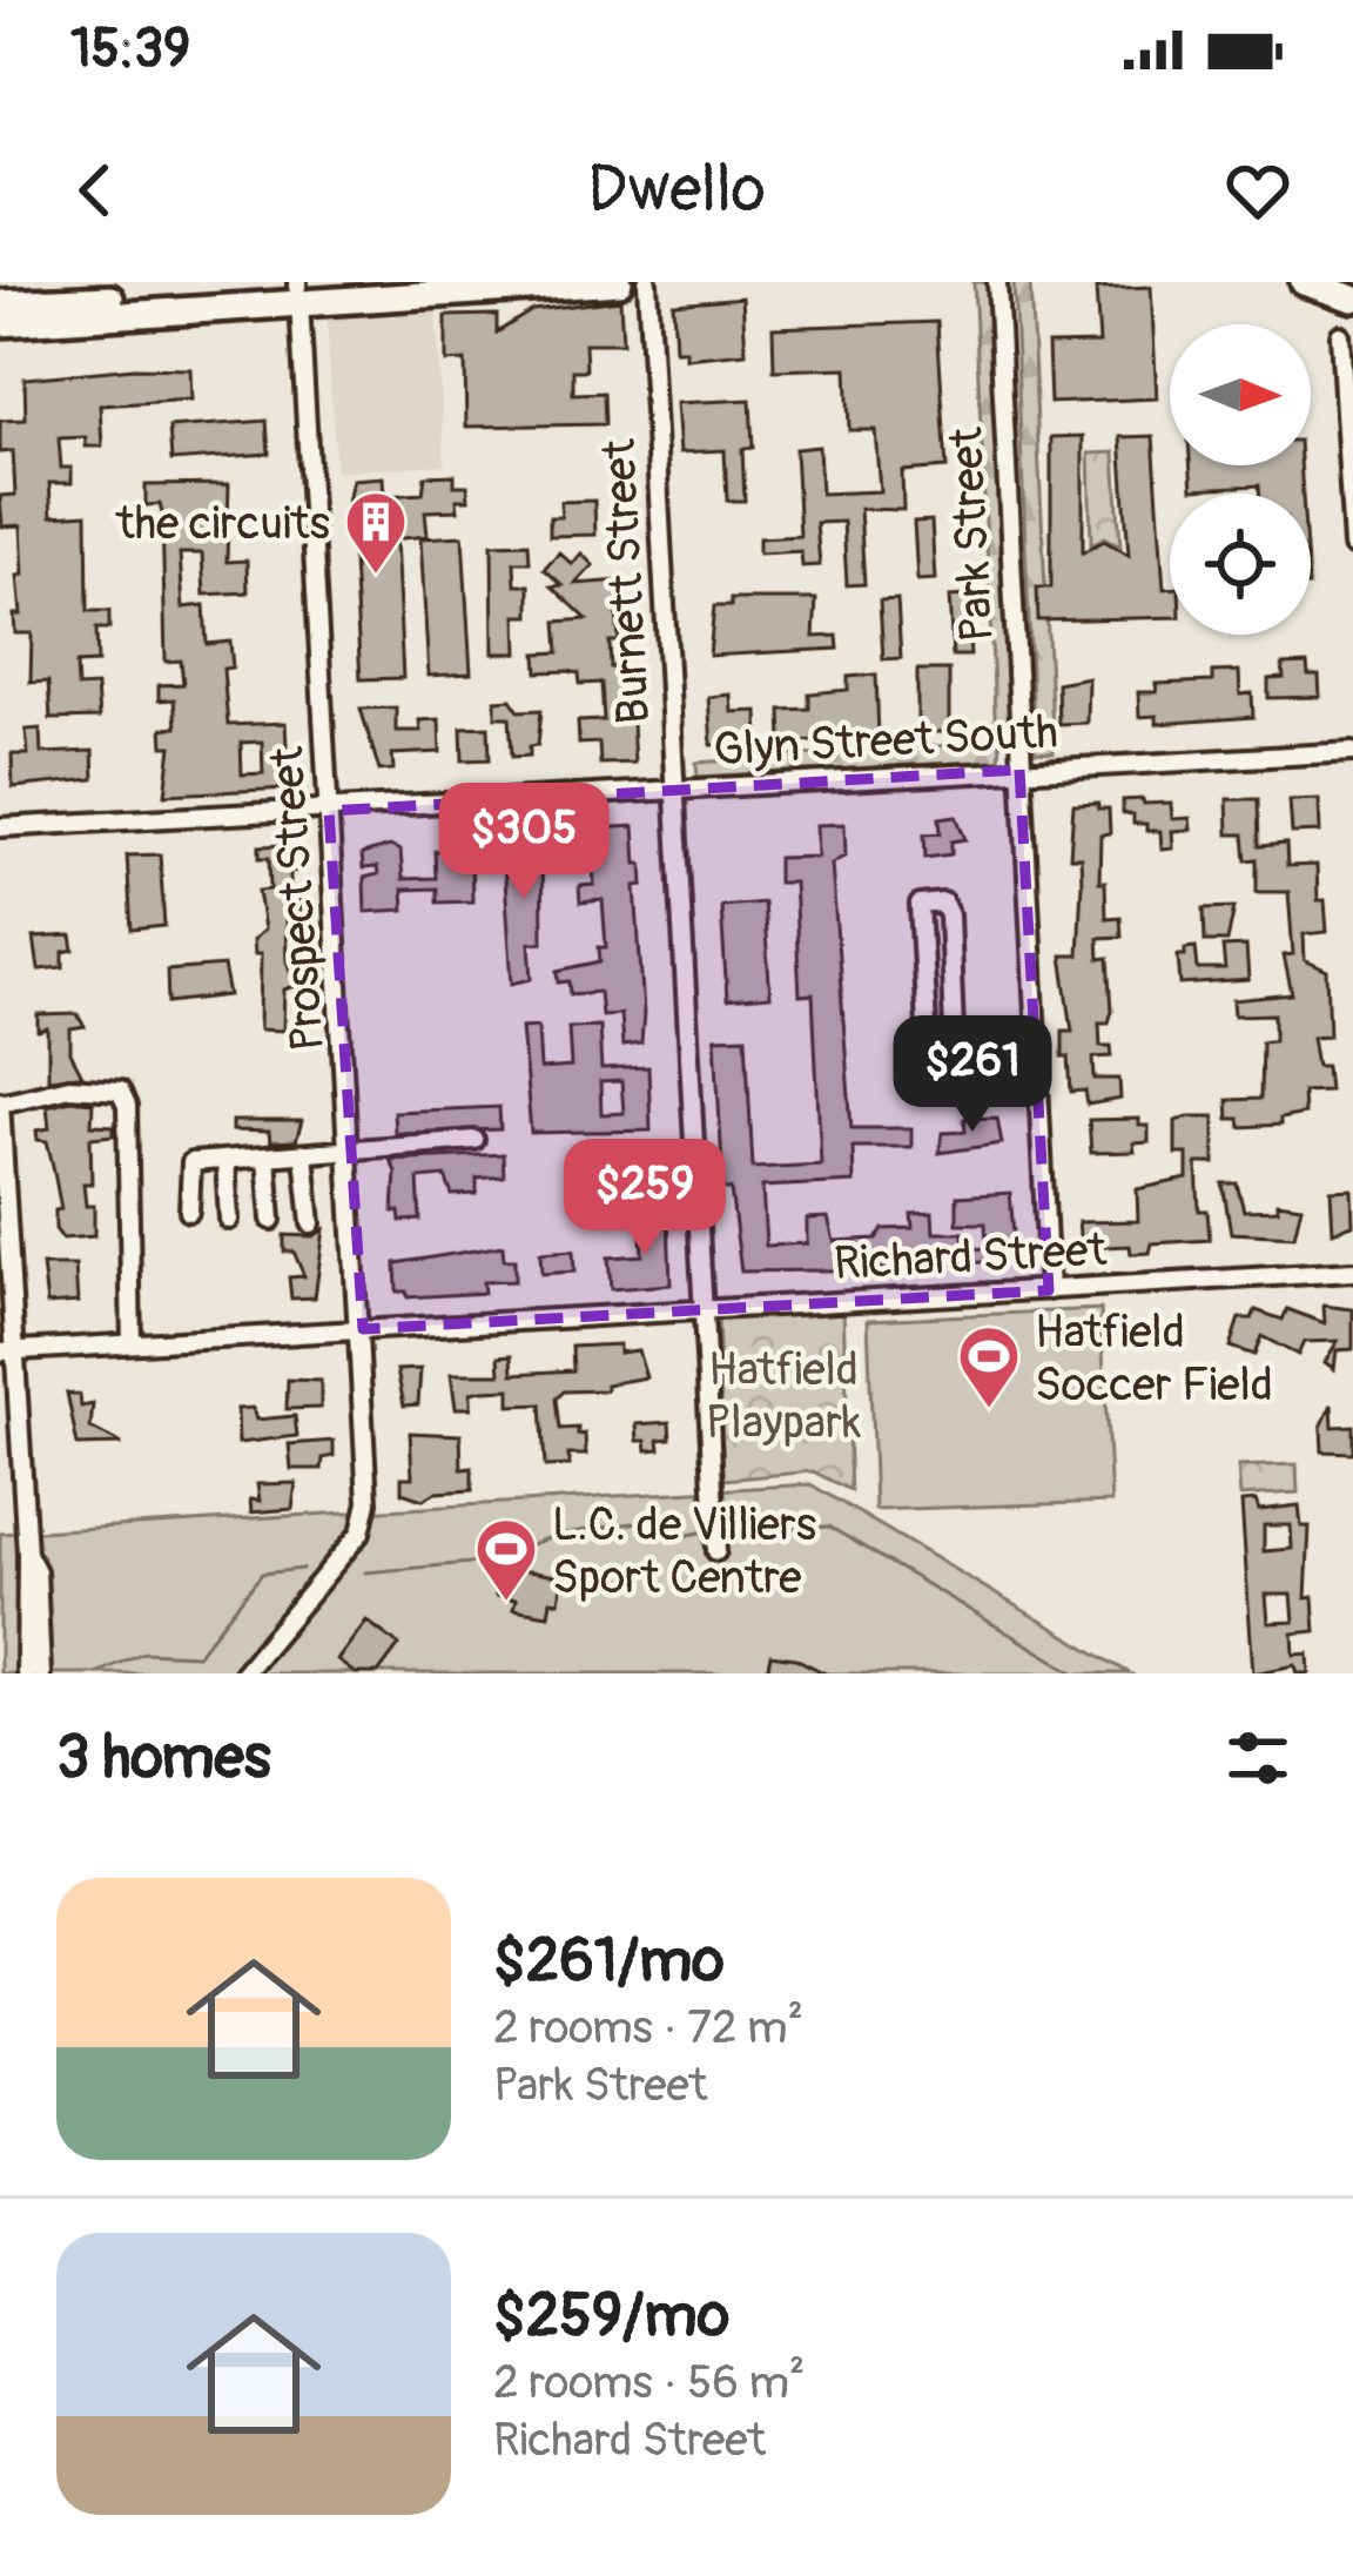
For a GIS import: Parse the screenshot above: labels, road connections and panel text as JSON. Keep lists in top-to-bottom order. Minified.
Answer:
{"streets":{"street":["Park Street","Burnett Street","Glyn Street South","Prospect Street","Richard Street"]},"crossings":[["Park Street","Glyn Street South"],["Park Street","Richard Street"],["Burnett Street","Glyn Street South"],["Burnett Street","Richard Street"],["Glyn Street South","Prospect Street"],["Prospect Street","Richard Street"]],"parks":["Hatfield Playpark"],"places":{"building":["the circuits"],"sports":["Hatfield Soccer Field","L.C. de Villiers Sport Centre"]},"north":"right","page":{"status":"15:39","header":"Dwello","price":["$305","$261","$259"],"heading":"3 homes","list":[{"name":"$261/mo","note":"2 rooms · 72 m² · Park Street"},{"name":"$259/mo","note":"2 rooms · 56 m² · Richard Street"}]}}
